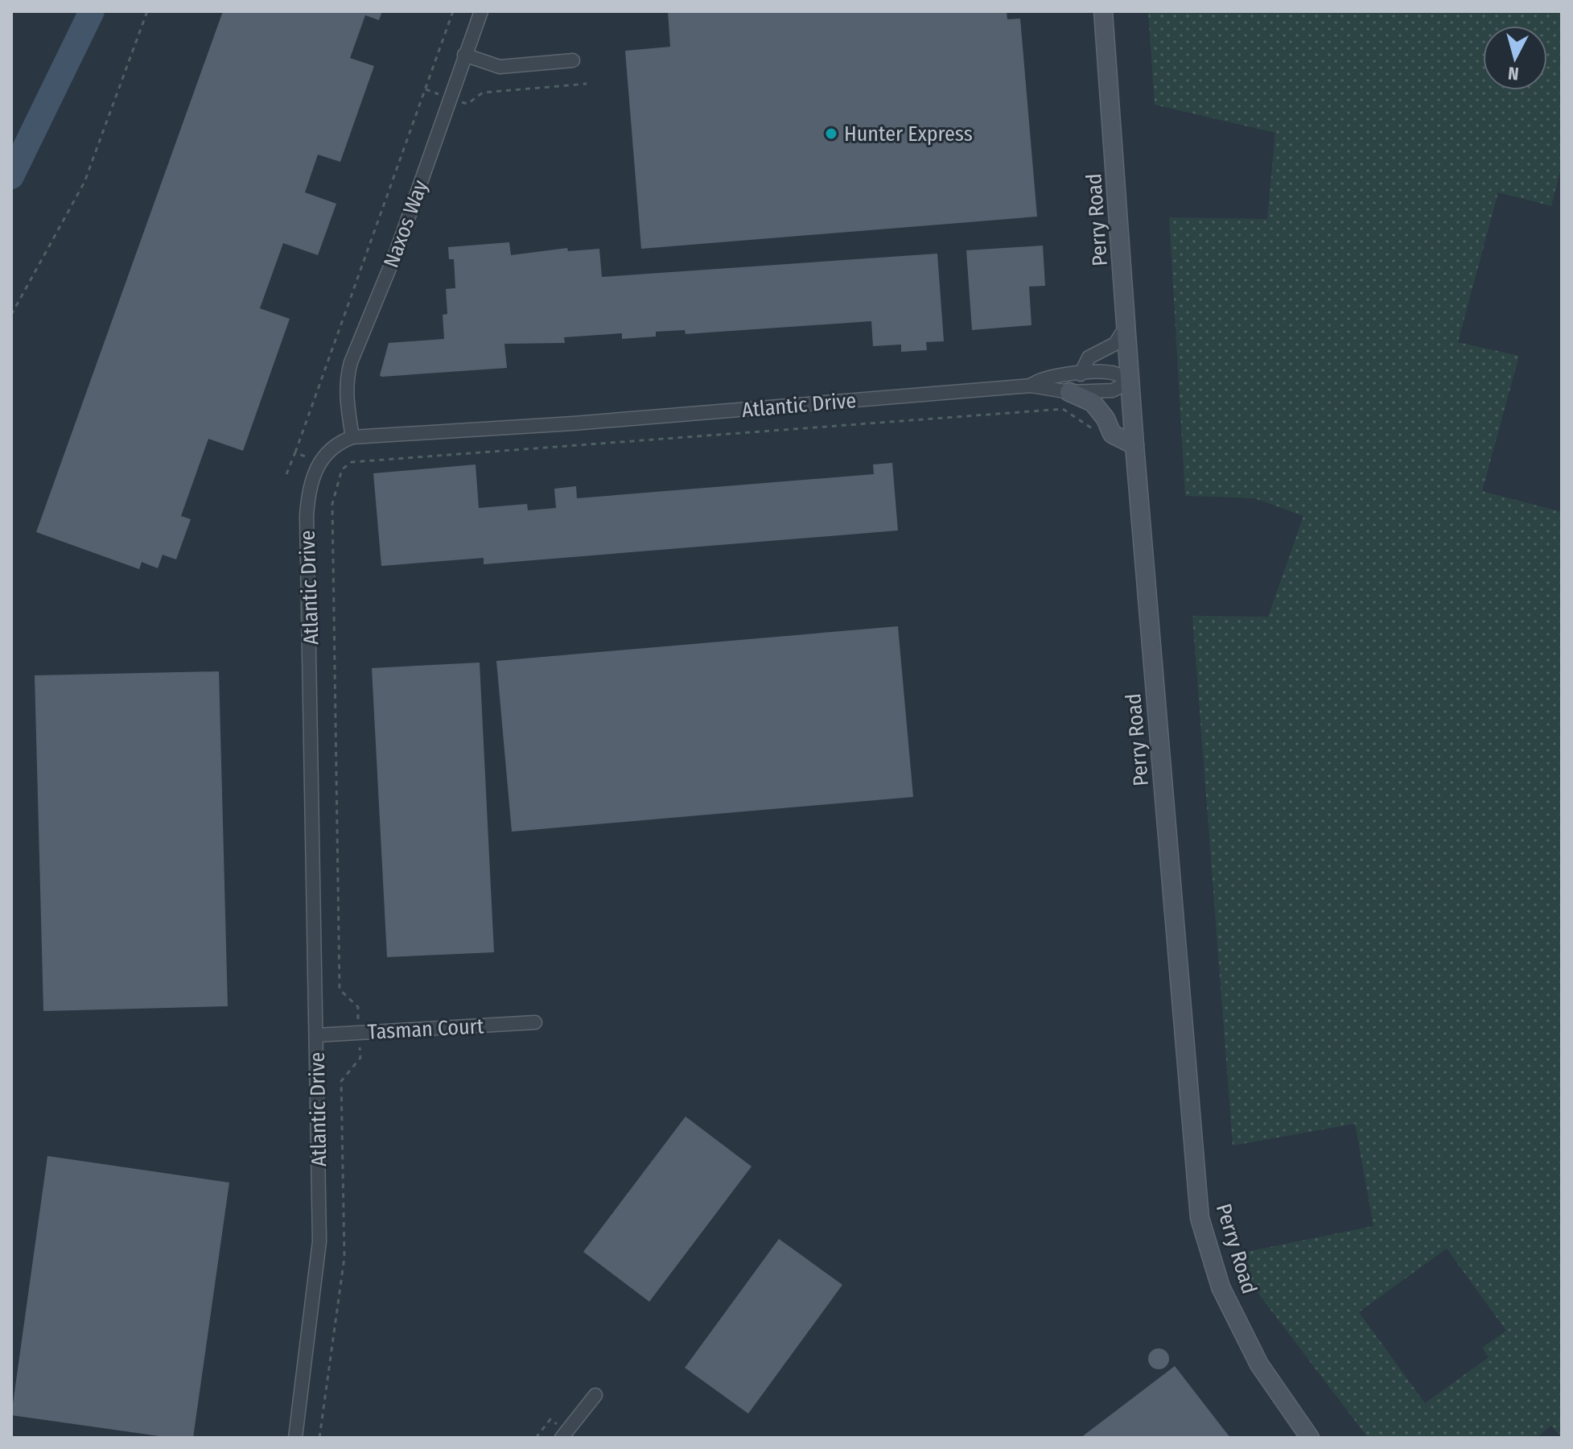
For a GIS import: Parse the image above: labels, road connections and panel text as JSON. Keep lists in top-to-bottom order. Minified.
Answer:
{"streets":{"main road":["Perry Road"],"street":["Naxos Way","Atlantic Drive","Tasman Court"]},"crossings":[["Perry Road","Atlantic Drive"],["Naxos Way","Atlantic Drive"],["Atlantic Drive","Tasman Court"]],"places":["Hunter Express"],"north":"bottom"}
